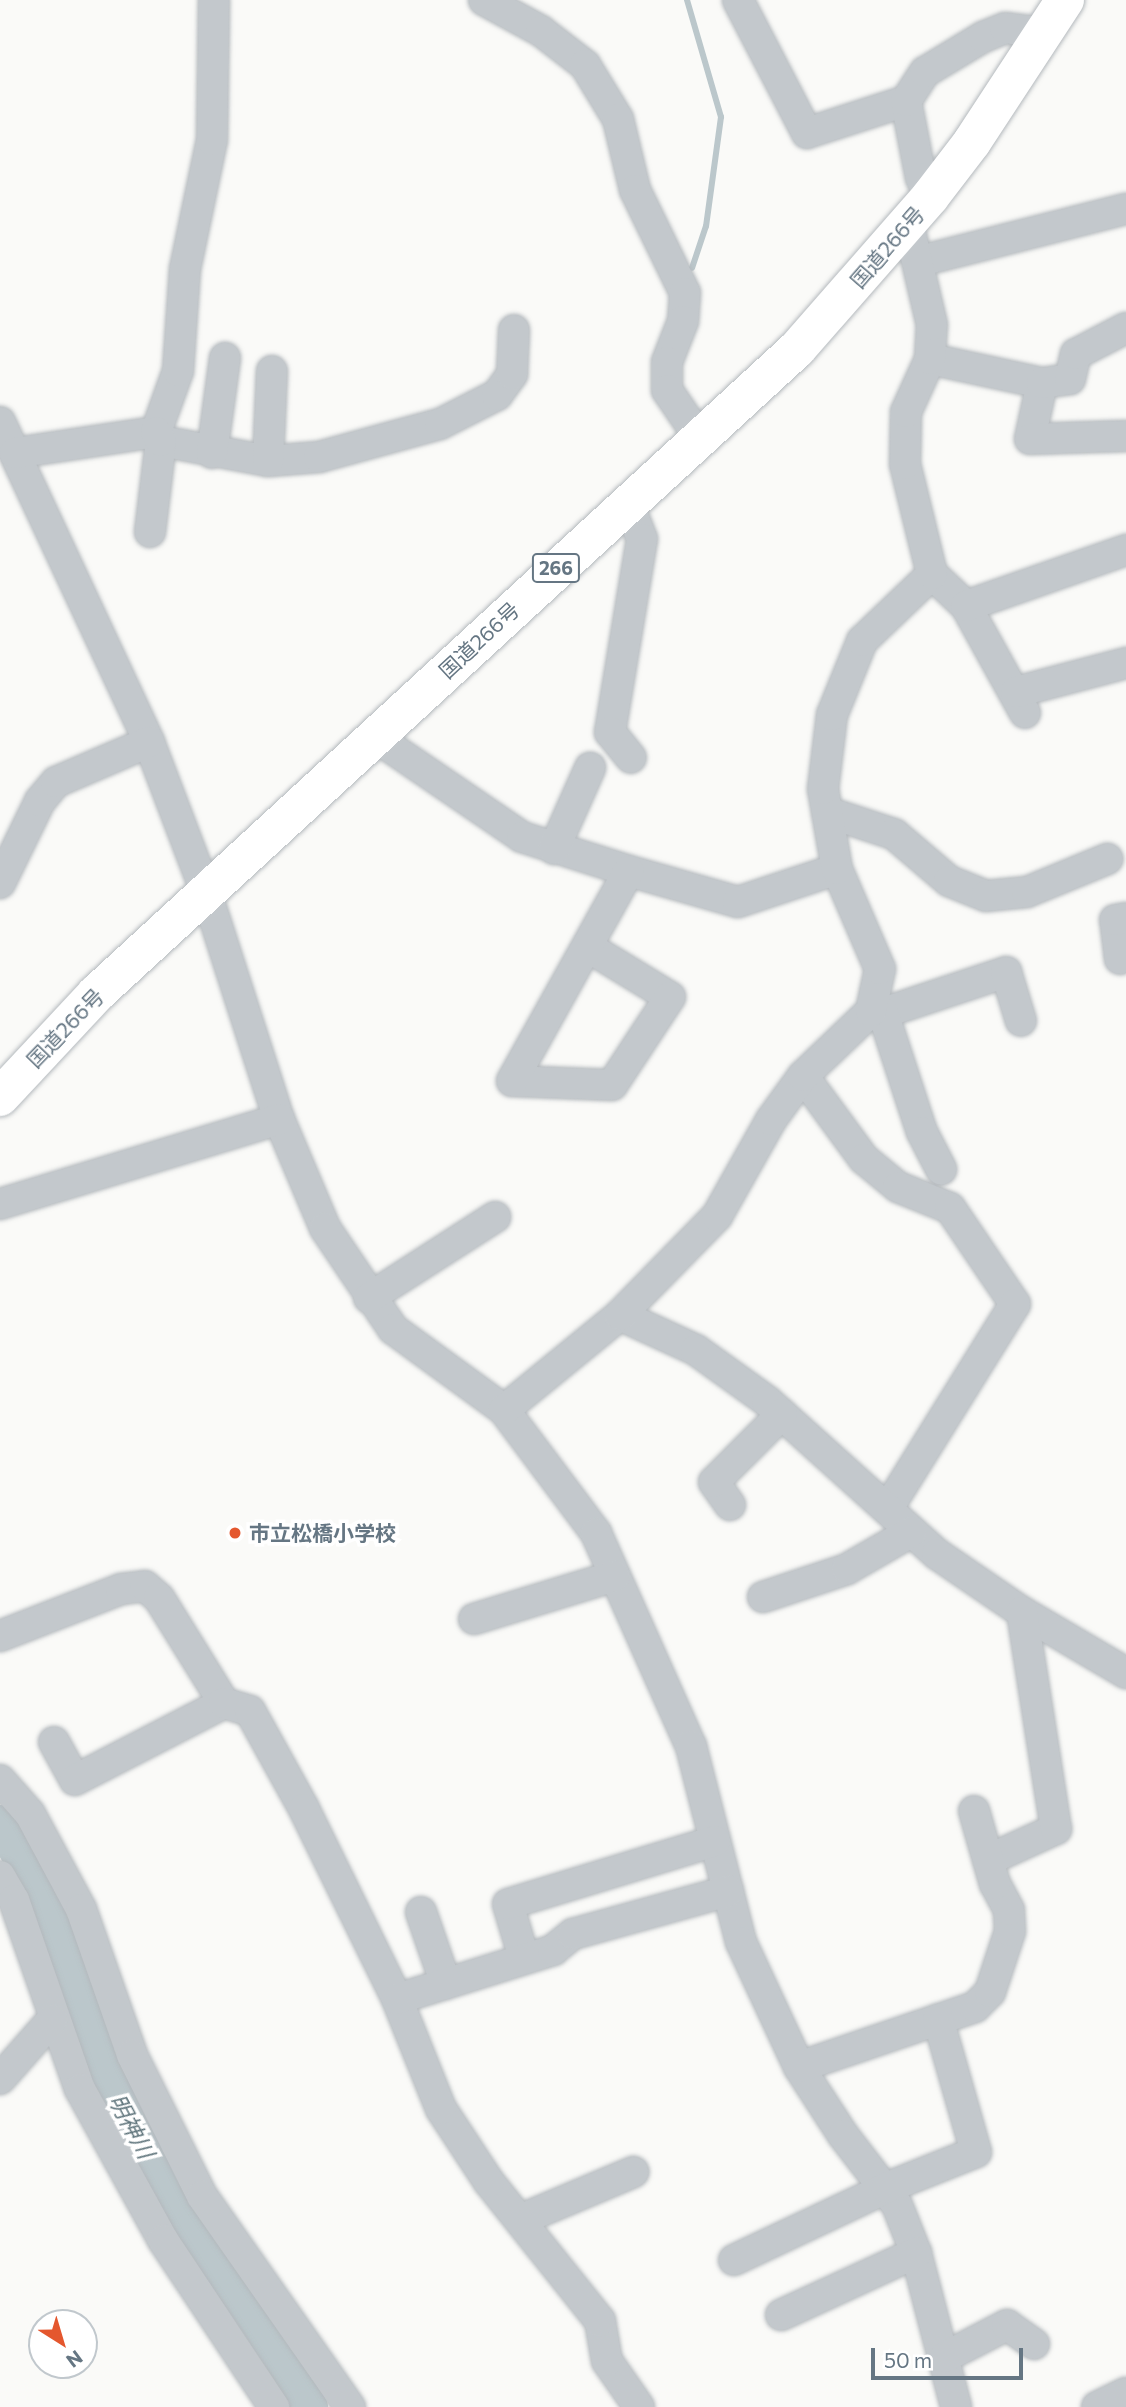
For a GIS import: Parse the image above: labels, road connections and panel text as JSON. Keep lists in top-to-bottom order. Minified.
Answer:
{"streets":{"highway":["国道266号","266"]},"water":["明神川"],"places":["市立松橋小学校"],"scale_bar":"50 m","north":"bottom right"}
